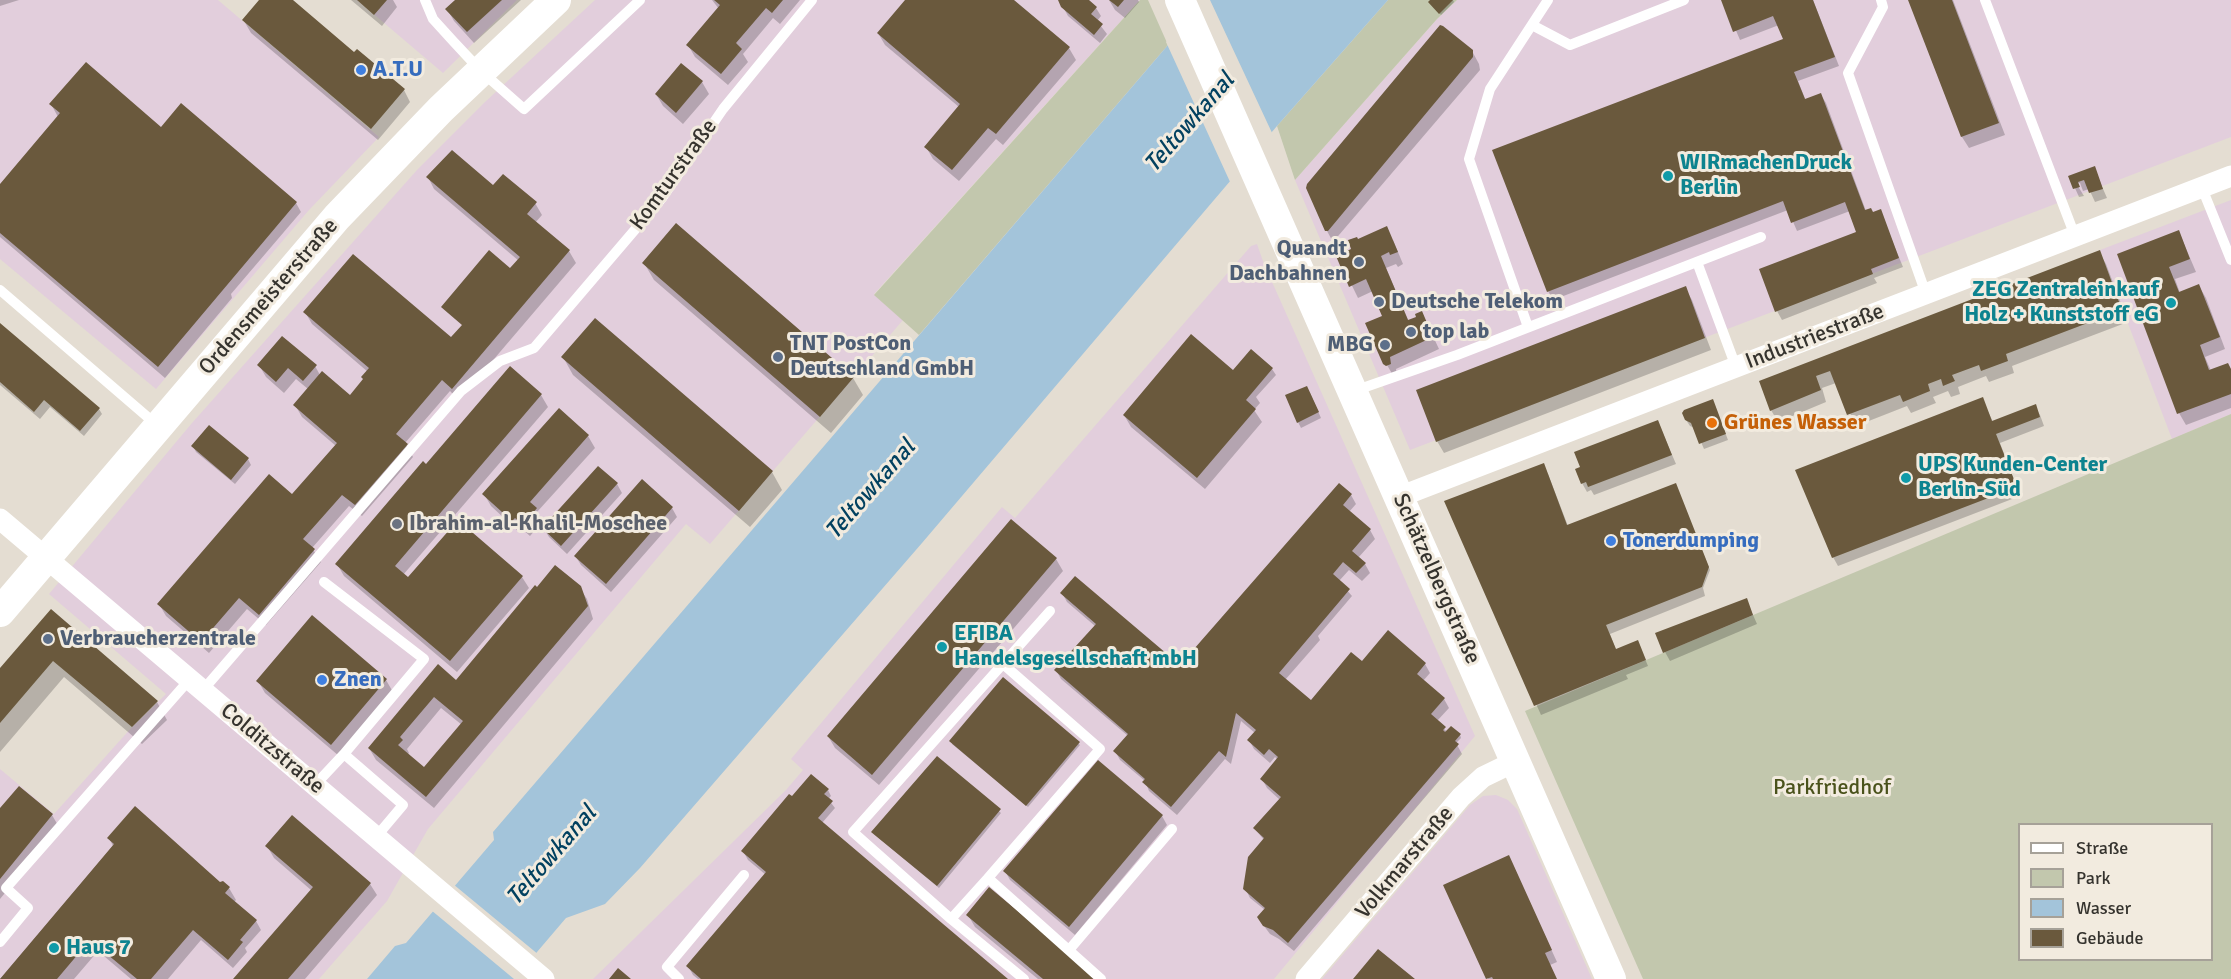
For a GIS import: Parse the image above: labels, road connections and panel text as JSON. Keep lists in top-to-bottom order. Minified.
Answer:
{"streets":{"street":["Ordensmeisterstraße","Industriestraße","Schätzelbergstraße","Colditzstraße","Volkmarstraße"],"lane":["Komturstraße"]},"crossings":[["Komturstraße","Colditzstraße"],["Ordensmeisterstraße","Colditzstraße"],["Industriestraße","Schätzelbergstraße"],["Schätzelbergstraße","Volkmarstraße"]],"water":["Teltowkanal"],"parks":["Parkfriedhof"],"places":["A.T.U","WIRmachenDruck Berlin","Quandt Dachbahnen","Deutsche Telekom","ZEG Zentraleinkauf Holz + Kunststoff eG","top lab","MBG","TNT PostCon Deutschland GmbH","Grünes Wasser","UPS Kunden-Center Berlin-Süd","Ibrahim-al-Khalil-Moschee","Tonerdumping","Verbraucherzentrale","EFIBA Handelsgesellschaft mbH","Znen","Haus 7"],"legend":["Straße","Park","Wasser","Gebäude"]}
